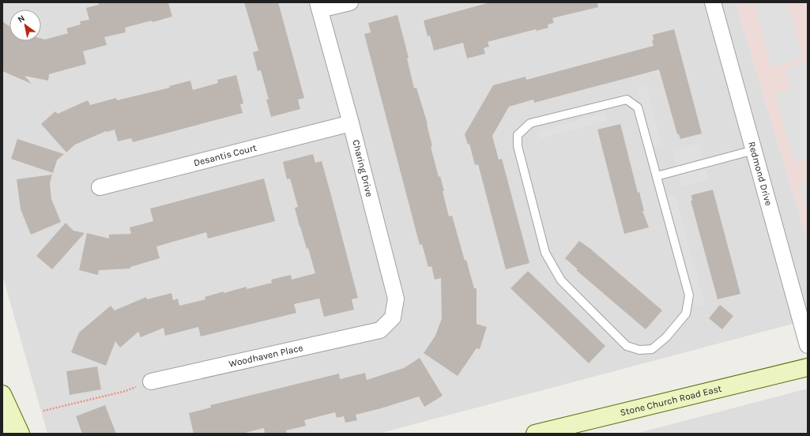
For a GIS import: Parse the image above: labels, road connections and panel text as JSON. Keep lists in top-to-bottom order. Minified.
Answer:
{"streets":{"main road":["Stone Church Road East"],"street":["Desantis Court","Charing Drive","Redmond Drive","Woodhaven Place"]},"crossings":[["Desantis Court","Charing Drive"],["Charing Drive","Woodhaven Place"]],"north":"top left"}
